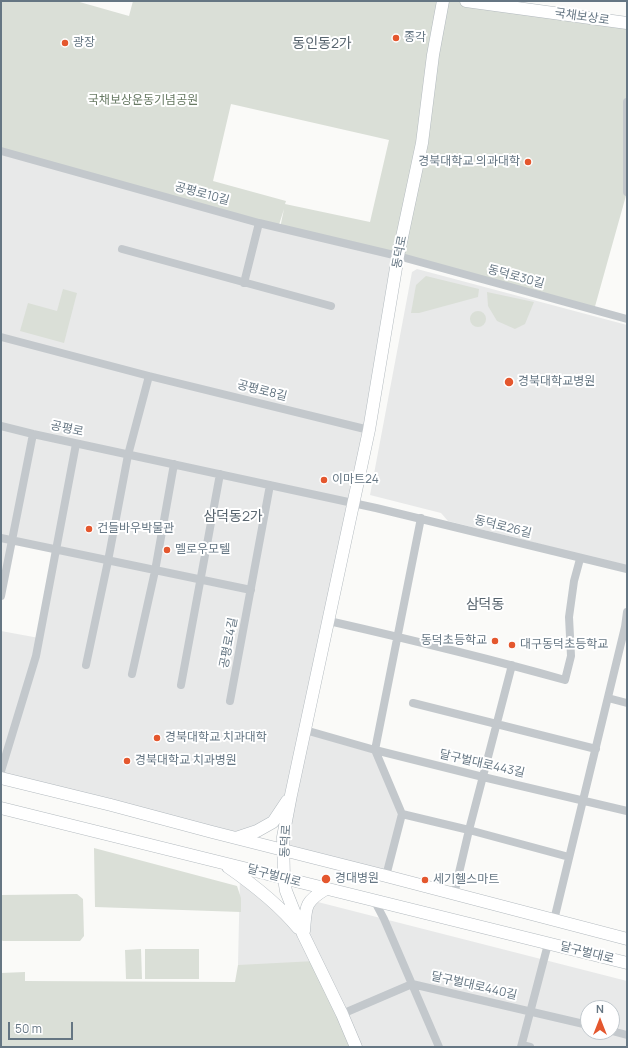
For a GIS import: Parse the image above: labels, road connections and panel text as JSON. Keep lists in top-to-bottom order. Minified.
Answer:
{"streets":{"main road":["국채보상로","동덕로","달구벌대로"],"street":["공평로10길","동덕로30길","공평로8길","공평로","동덕로26길","공평로4길","달구벌대로443길","달구벌대로440길"]},"crossings":[["공평로10길","동덕로"],["공평로10길","동덕로30길"],["동덕로","동덕로30길"],["동덕로","공평로8길"],["동덕로","동덕로26길"],["동덕로","달구벌대로"],["달구벌대로","달구벌대로440길"]],"districts":["동인동2가","삼덕동2가","삼덕동"],"parks":["국채보상운동기념공원"],"places":["종각","광장","경북대학교 의과대학","경북대학교병원","이마트24","건들바우박물관","멜로우모텔","동덕초등학교","대구동덕초등학교","경북대학교 치과대학","경북대학교 치과병원","경대병원","세기헬스마트"],"scale_bar":"50 m","north":"top"}
